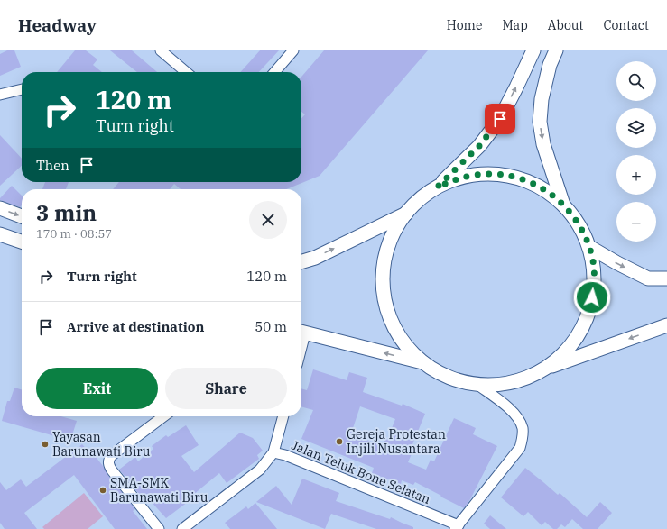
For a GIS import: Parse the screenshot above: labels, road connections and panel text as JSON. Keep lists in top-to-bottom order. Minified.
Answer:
{"streets":{"street":["Jalan Teluk Bone Selatan"]},"places":["Gereja Protestan Injili Nusantara","Yayasan Barunawati Biru","SMA-SMK Barunawati Biru"],"page":{"header":"Headway","nav":["Home","Map","About","Contact"],"map_buttons":["+","−"],"turn":["120 m","Turn right"],"then":"Then","heading":["3 min","170 m · 08:57"],"list":[{"name":"Turn right","value":"120 m"},{"name":"Arrive at destination","value":"50 m"}],"buttons":["Exit","Share"]}}
